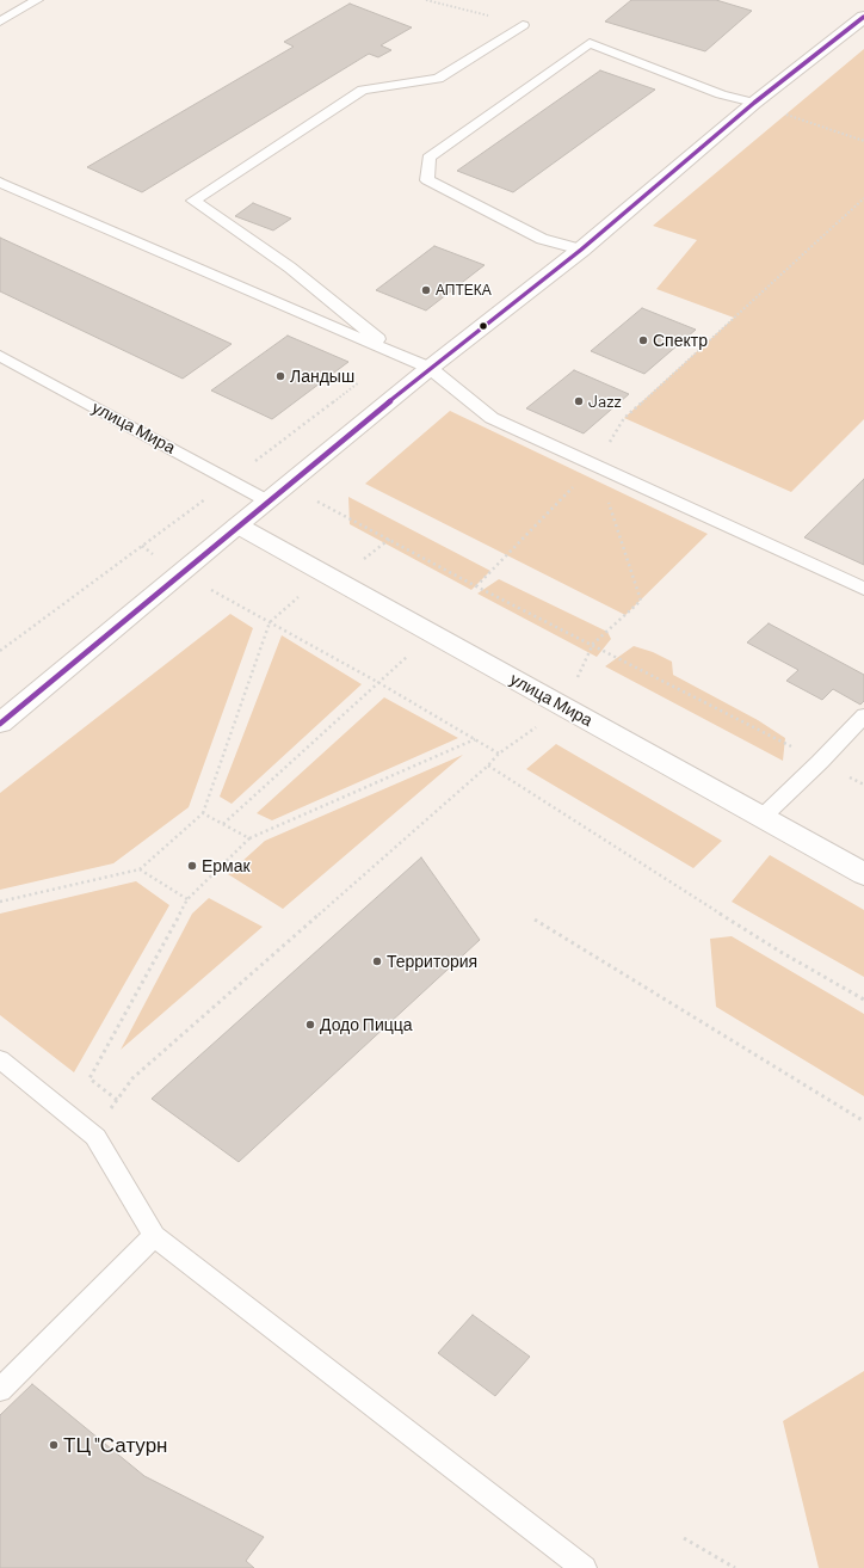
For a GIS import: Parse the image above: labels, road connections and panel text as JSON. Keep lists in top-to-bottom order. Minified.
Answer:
{"streets":{"street":["улица Мира"]},"places":["АПТЕКА","Спектр","Ландыш","Jazz","Ермак","Территория","Додо Пицца","ТЦ \"Сатурн"]}
